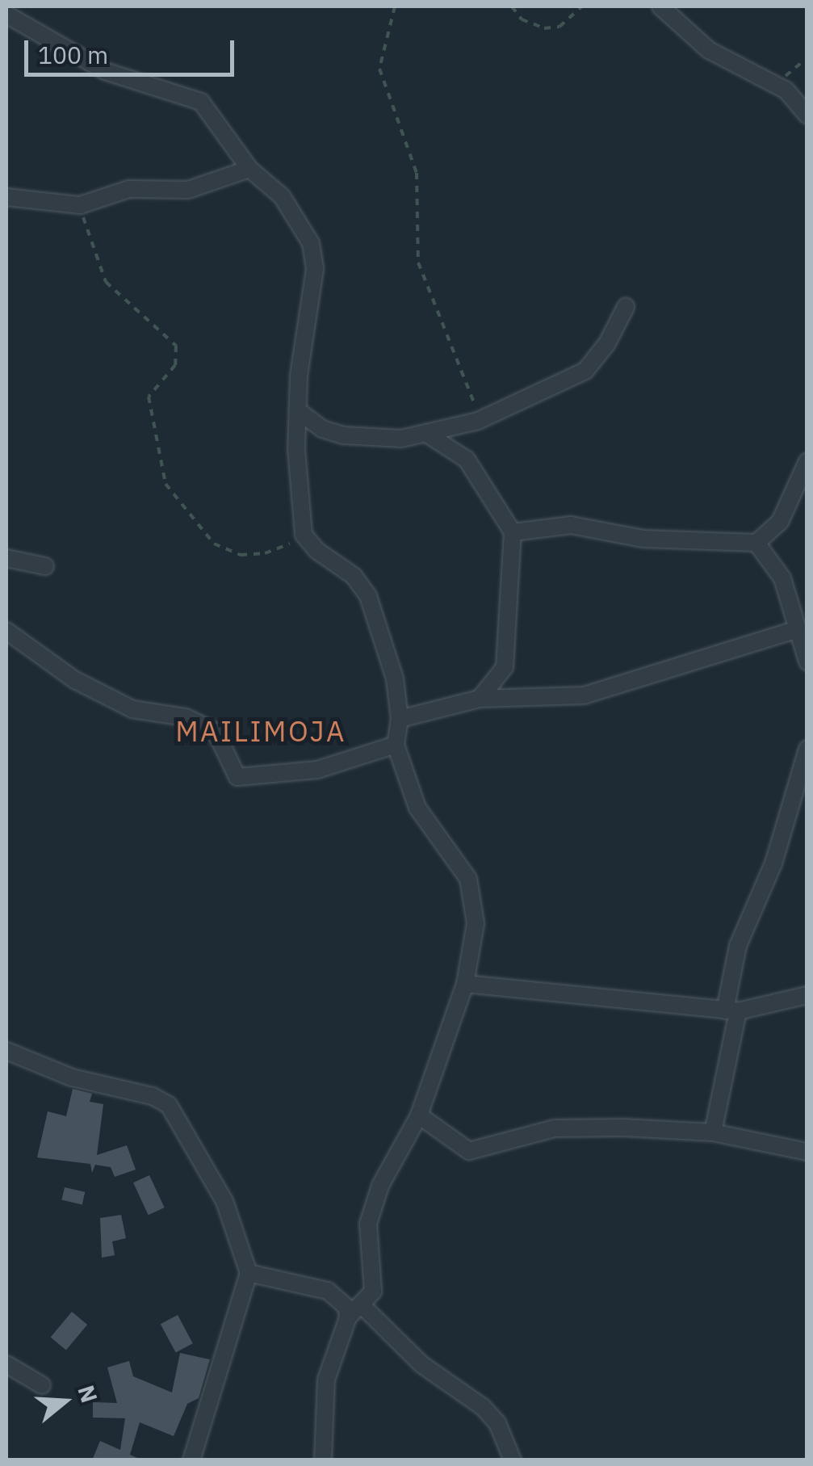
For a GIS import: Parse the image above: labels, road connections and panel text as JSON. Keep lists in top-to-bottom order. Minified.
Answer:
{"districts":["MAILIMOJA"],"scale_bar":"100 m","north":"right"}
